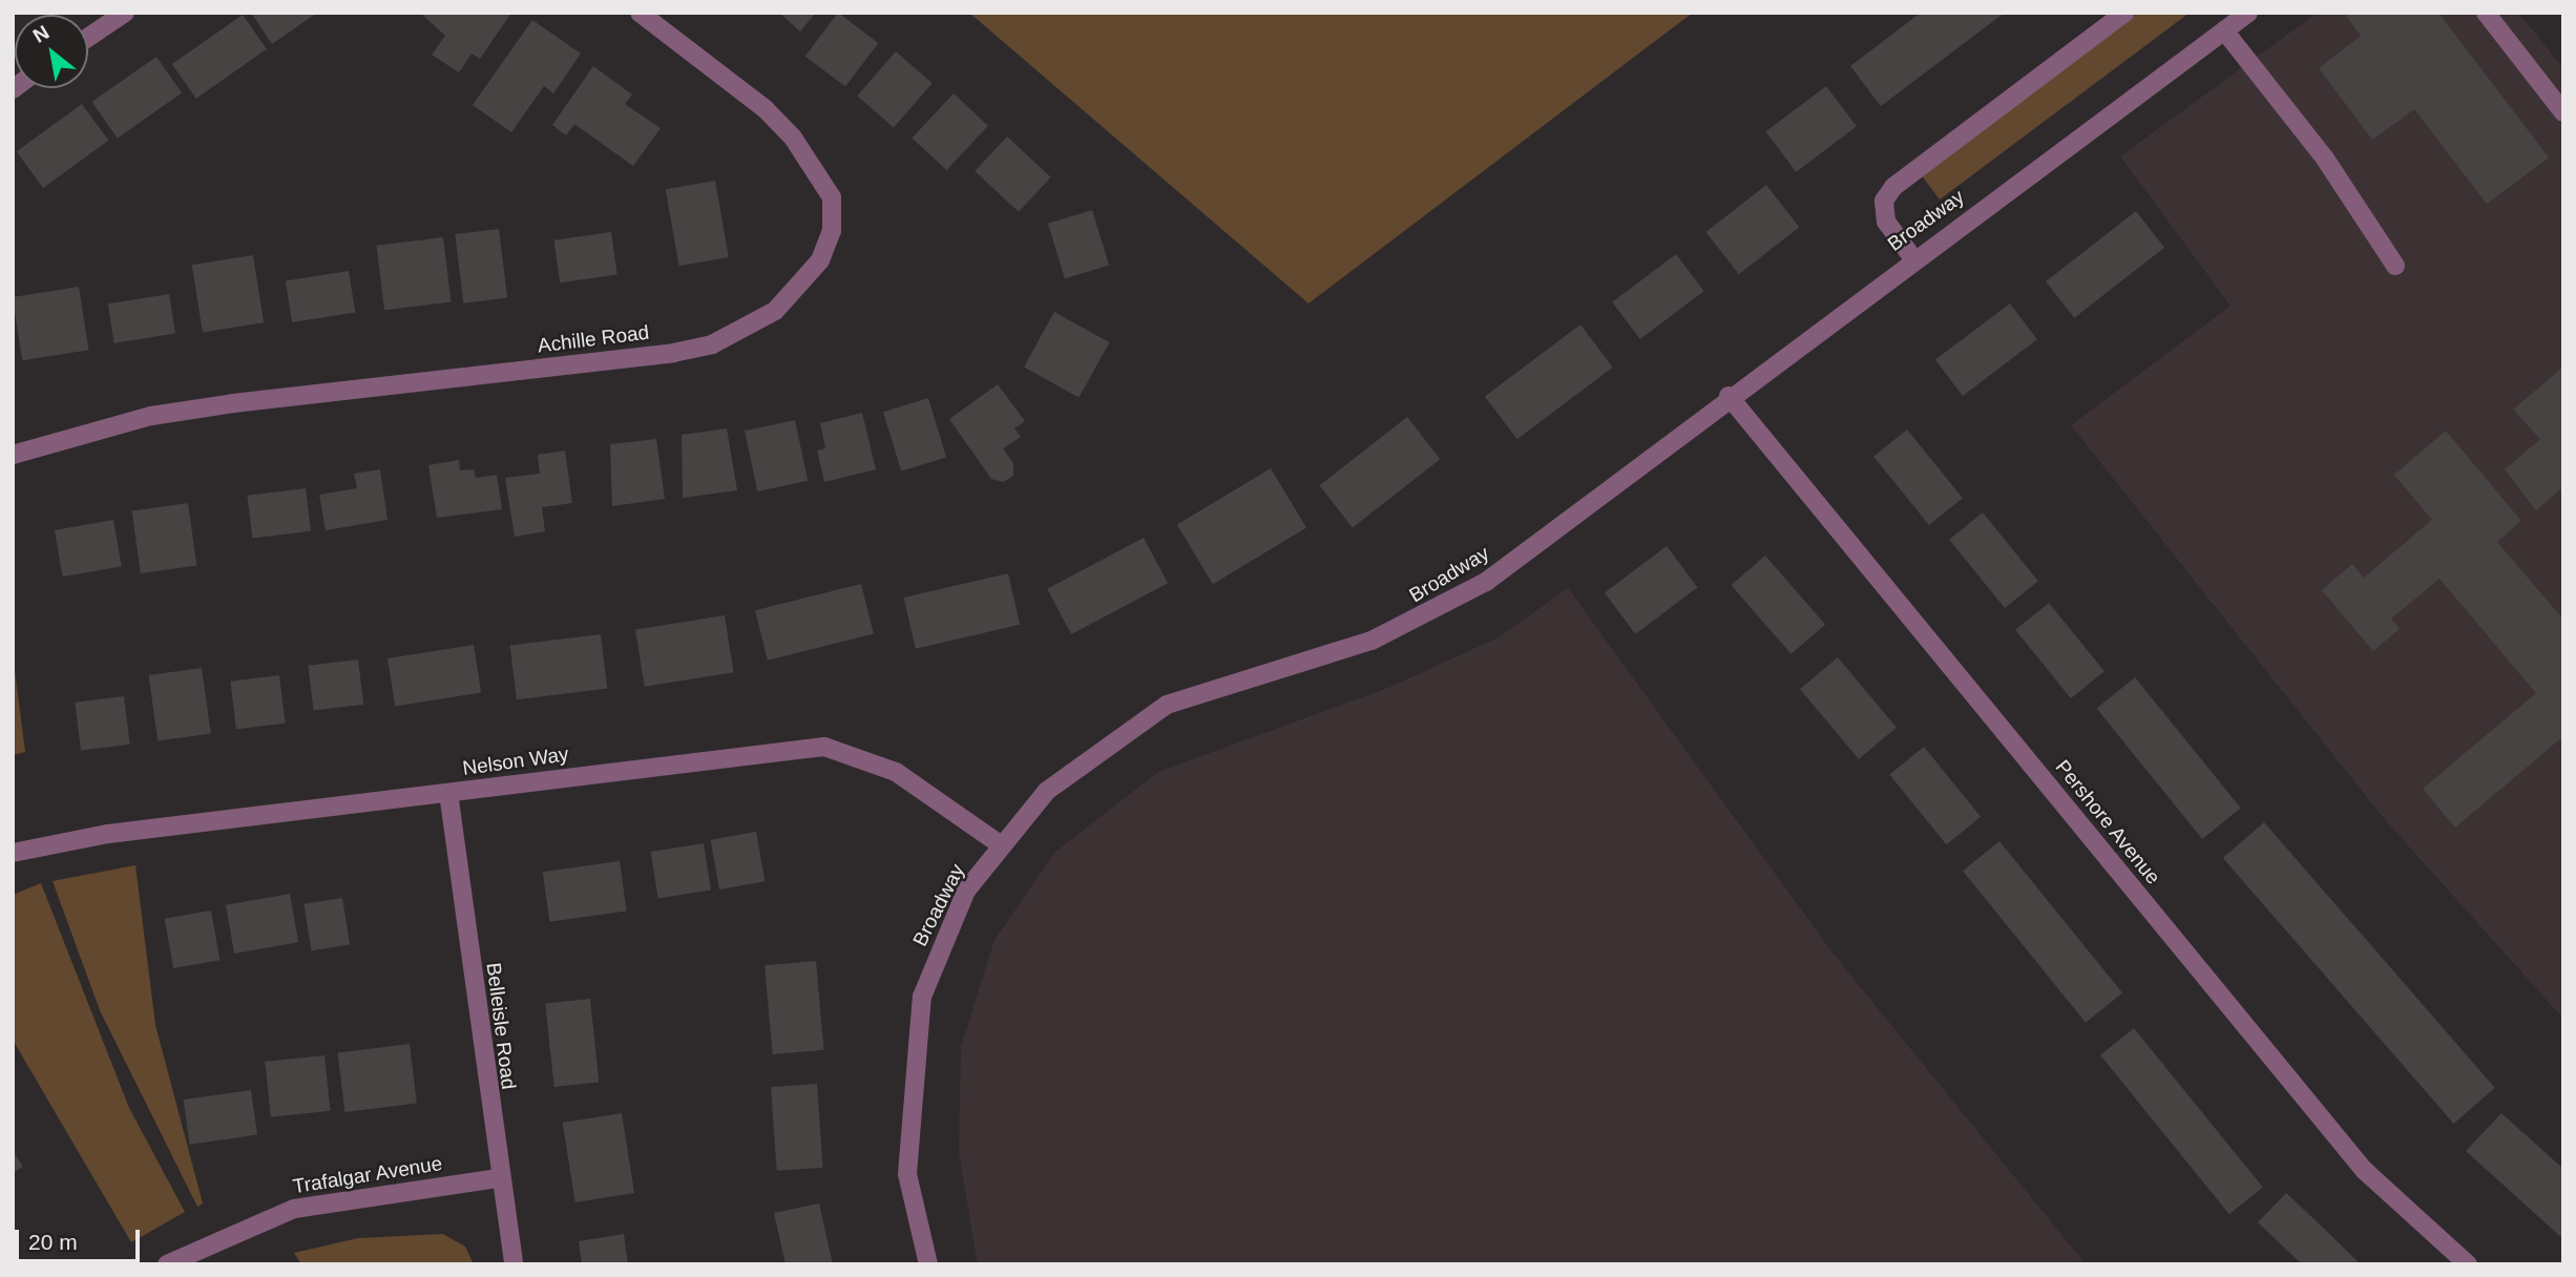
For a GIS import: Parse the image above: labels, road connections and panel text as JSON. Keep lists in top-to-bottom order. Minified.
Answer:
{"streets":{"street":["Broadway","Achille Road","Nelson Way","Pershore Avenue","Belleisle Road","Trafalgar Avenue"]},"crossings":[["Broadway","Nelson Way"],["Broadway","Pershore Avenue"],["Nelson Way","Belleisle Road"],["Belleisle Road","Trafalgar Avenue"]],"scale_bar":"20 m","north":"top left"}
